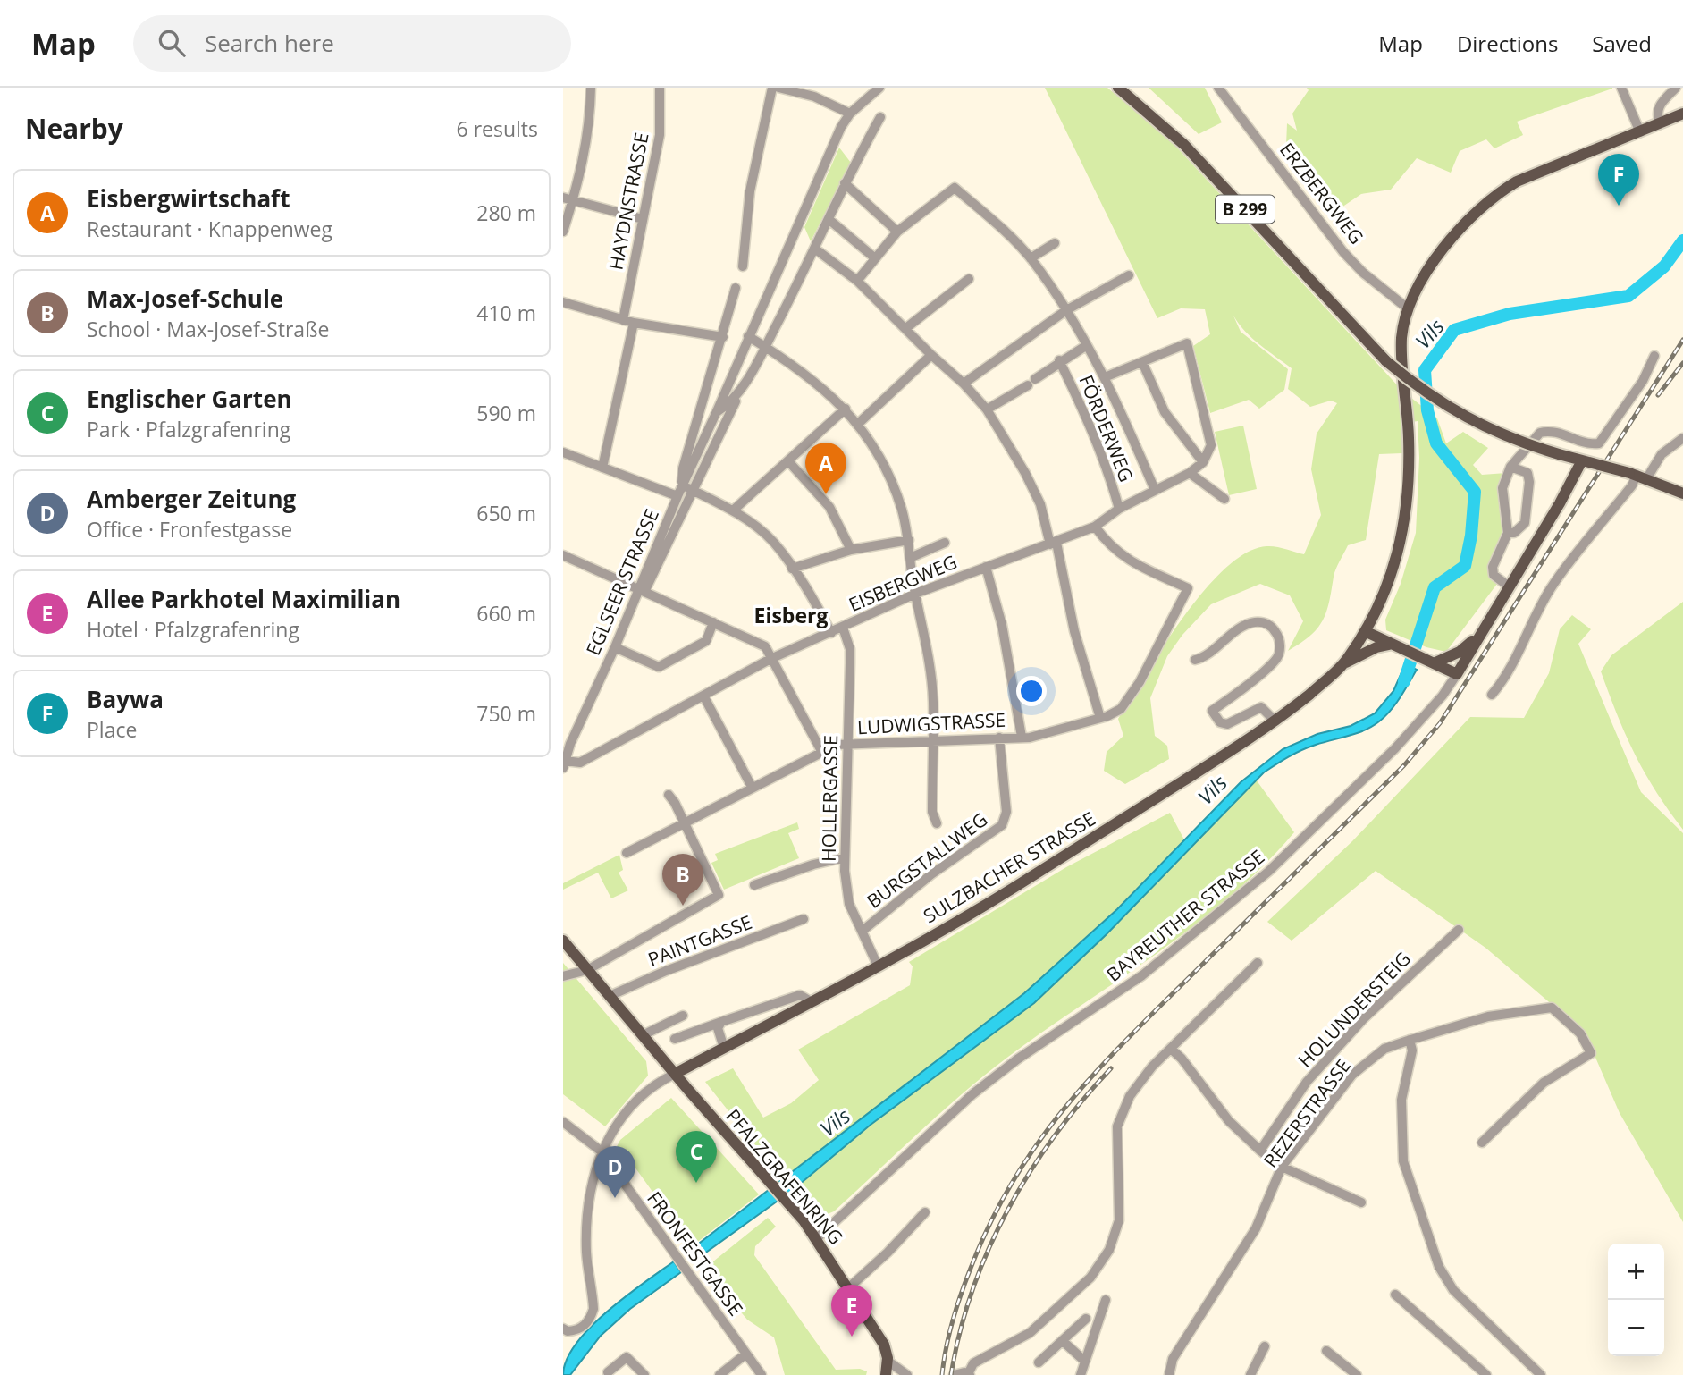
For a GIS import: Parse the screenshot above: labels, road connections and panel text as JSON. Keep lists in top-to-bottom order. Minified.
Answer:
{"streets":{"main road":["B 299","SULZBACHER STRASSE","BAYREUTHER STRASSE","PFALZGRAFENRING"],"street":["ERZBERGWEG","HAYDNSTRASSE","FÖRDERWEG","EGLSEER STRASSE","EISBERGWEG","LUDWIGSTRASSE","HOLLERGASSE","BURGSTALLWEG","PAINTGASSE","HOLUNDERSTEIG","REZERSTRASSE","FRONFESTGASSE"]},"crossings":[["ERZBERGWEG","SULZBACHER STRASSE"],["B 299","BAYREUTHER STRASSE"],["FÖRDERWEG","EISBERGWEG"],["EGLSEER STRASSE","EISBERGWEG"],["EISBERGWEG","LUDWIGSTRASSE"],["EISBERGWEG","HOLLERGASSE"],["LUDWIGSTRASSE","HOLLERGASSE"],["LUDWIGSTRASSE","BURGSTALLWEG"],["HOLLERGASSE","BURGSTALLWEG"],["HOLLERGASSE","SULZBACHER STRASSE"],["SULZBACHER STRASSE","PFALZGRAFENRING"],["BAYREUTHER STRASSE","PFALZGRAFENRING"],["PAINTGASSE","PFALZGRAFENRING"]],"districts":["Eisberg"],"water":["Vils"],"page":{"header":"Map","search":"Search here","nav":["Map","Directions","Saved"],"heading":["Nearby","6 results"],"pins":["F","A","B","C","D","E"],"list":[{"mark":"A","name":"Eisbergwirtschaft","note":"Restaurant · Knappenweg","value":"280 m"},{"mark":"B","name":"Max-Josef-Schule","note":"School · Max-Josef-Straße","value":"410 m"},{"mark":"C","name":"Englischer Garten","note":"Park · Pfalzgrafenring","value":"590 m"},{"mark":"D","name":"Amberger Zeitung","note":"Office · Fronfestgasse","value":"650 m"},{"mark":"E","name":"Allee Parkhotel Maximilian","note":"Hotel · Pfalzgrafenring","value":"660 m"},{"mark":"F","name":"Baywa","note":"Place","value":"750 m"}],"map_buttons":["+","−"]}}
